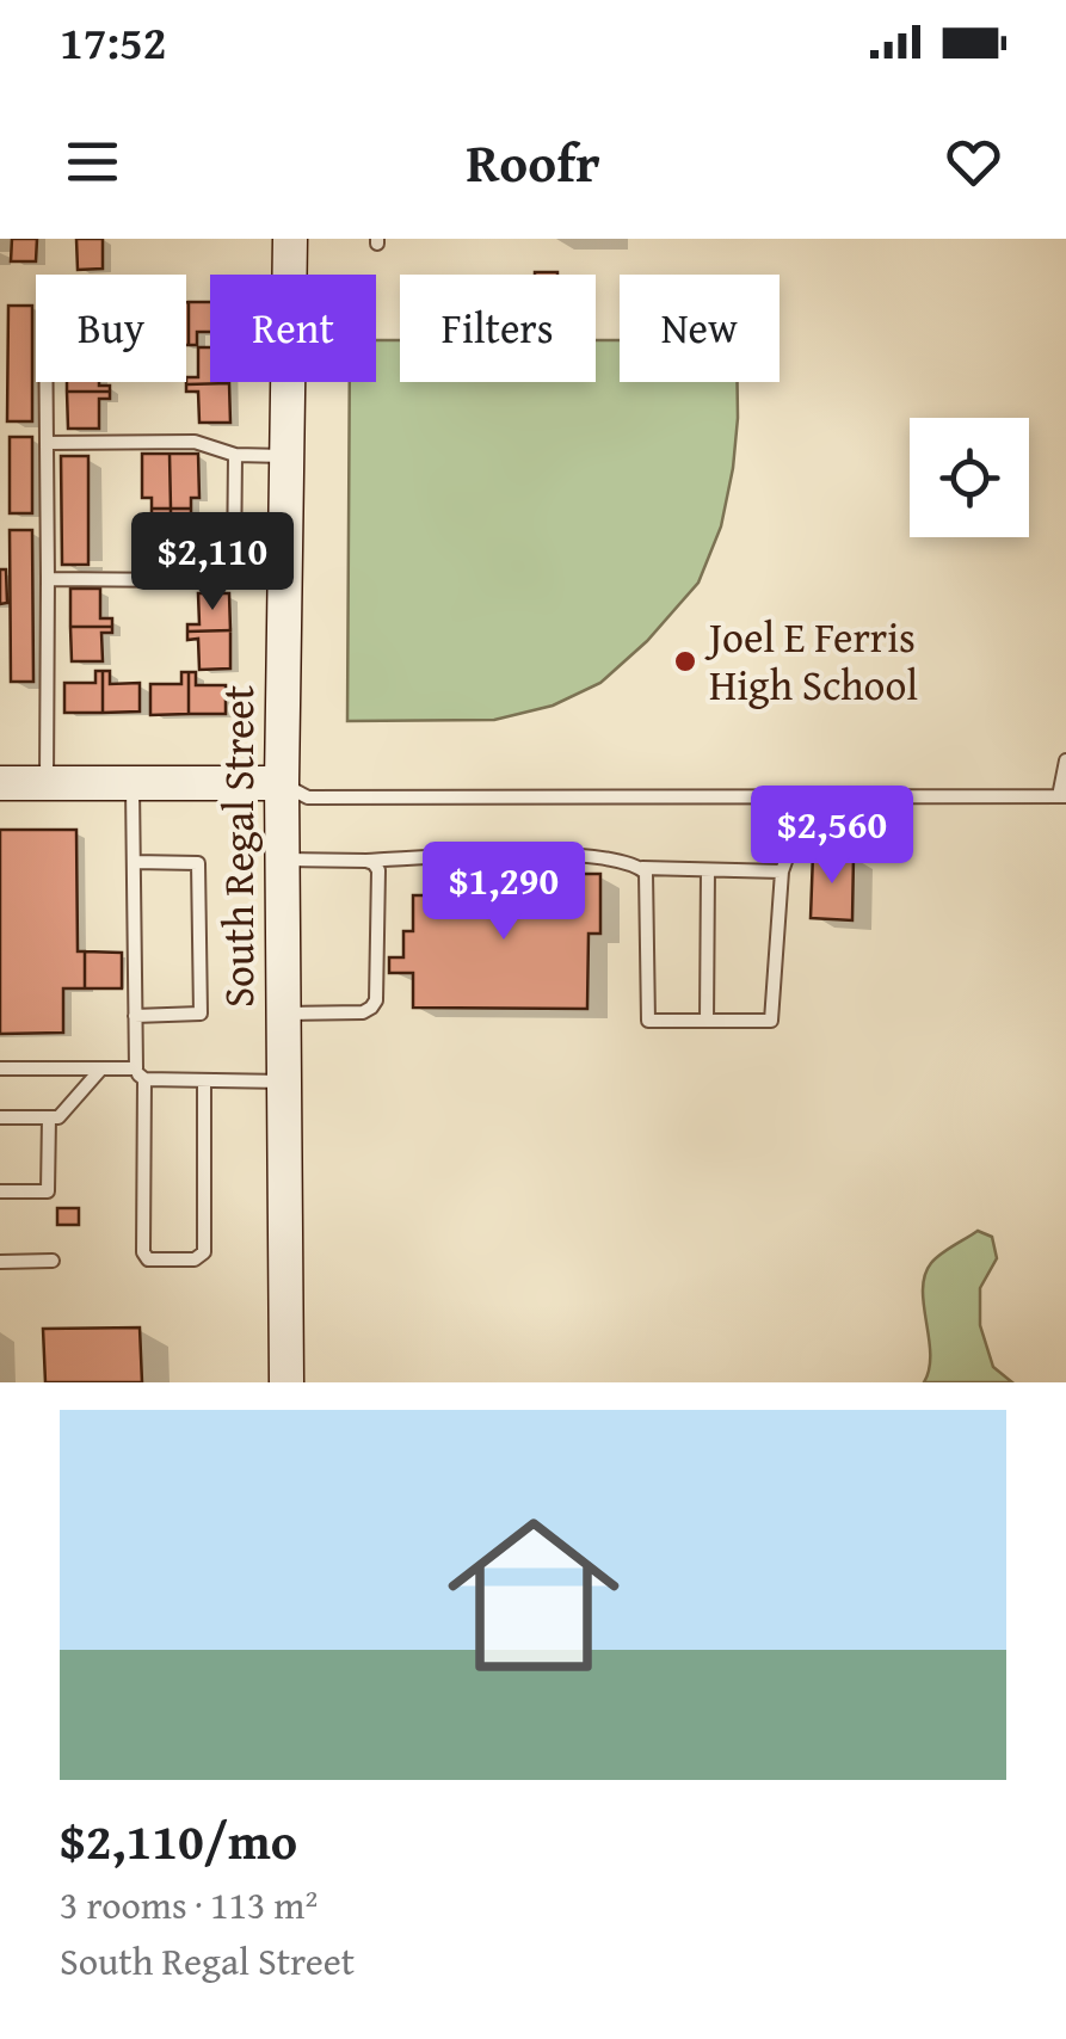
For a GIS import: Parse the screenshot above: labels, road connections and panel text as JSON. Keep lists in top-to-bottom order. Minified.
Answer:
{"streets":{"main road":["South Regal Street"]},"places":["Joel E Ferris High School"],"page":{"status":"17:52","header":"Roofr","chip":["Buy","Rent","Filters","New"],"price":["$2,110","$2,560","$1,290"],"list":[{"name":"$2,110/mo","note":"3 rooms · 113 m² · South Regal Street"}]}}
